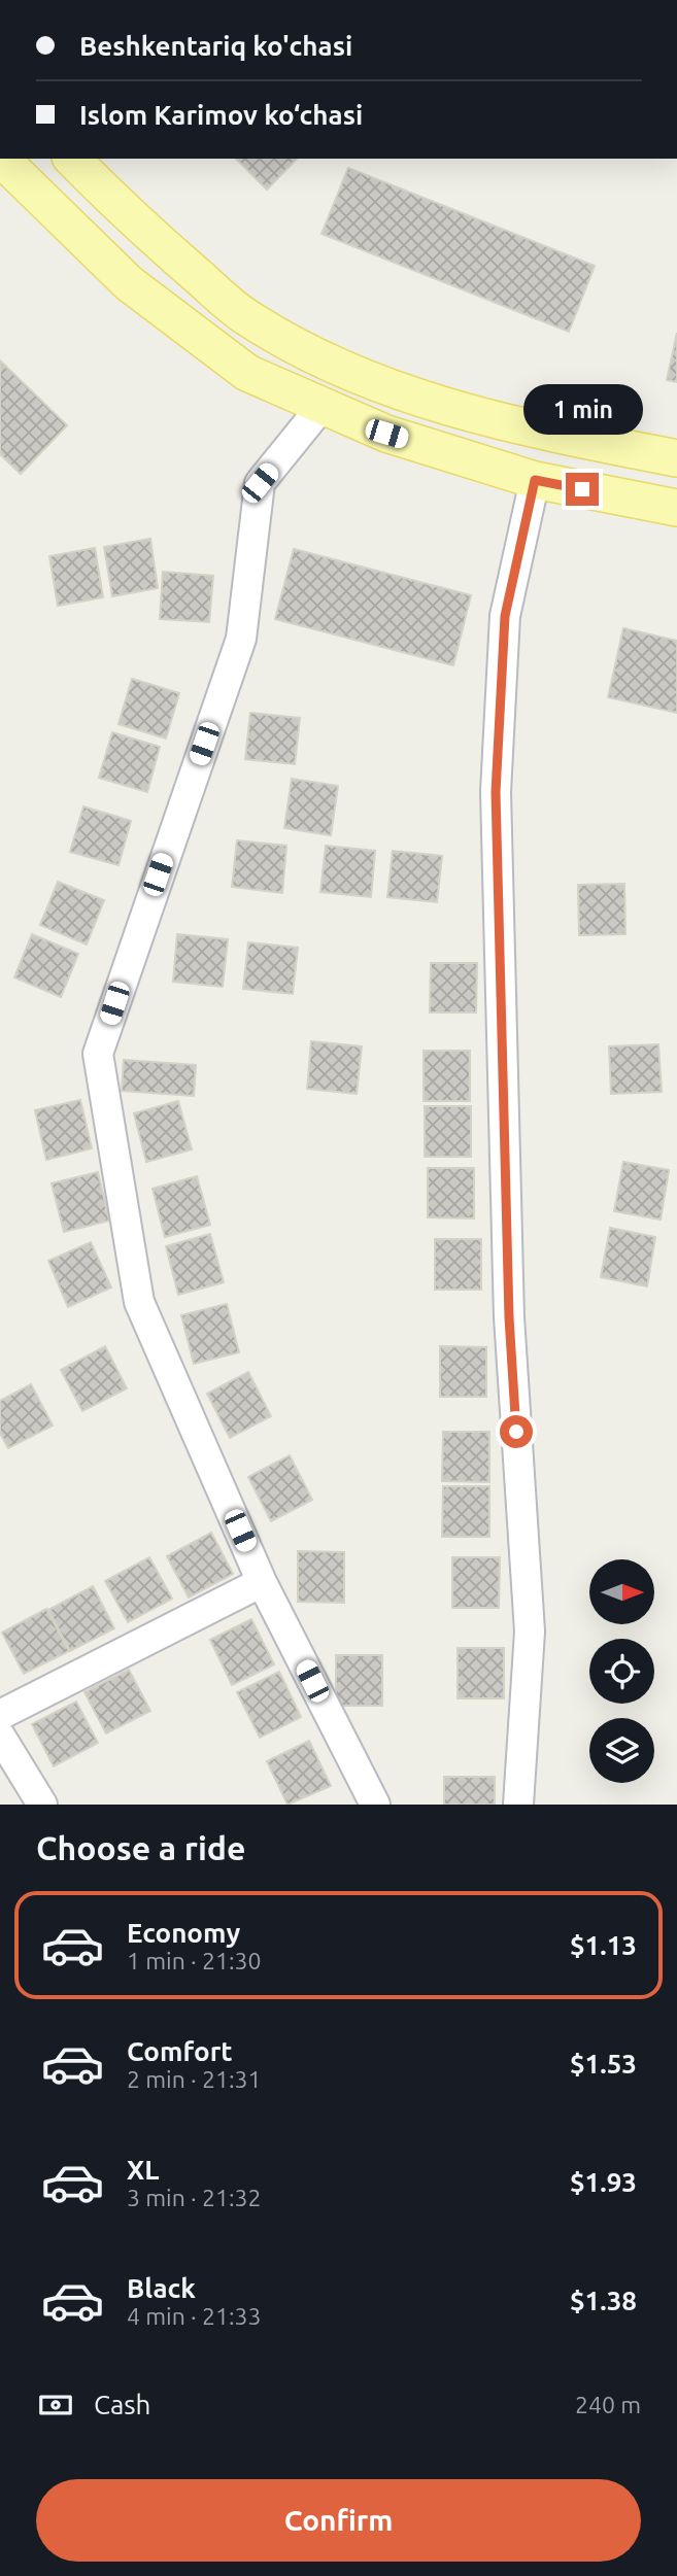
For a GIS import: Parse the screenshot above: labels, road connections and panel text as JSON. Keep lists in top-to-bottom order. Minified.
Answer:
{"north":"right","page":{"banner":["Beshkentariq ko'chasi","Islom Karimov ko‘chasi"],"bubble":"1 min","heading":"Choose a ride","list":[{"name":"Economy","note":"1 min · 21:30","value":"$1.13"},{"name":"Comfort","note":"2 min · 21:31","value":"$1.53"},{"name":"XL","note":"3 min · 21:32","value":"$1.93"},{"name":"Black","note":"4 min · 21:33","value":"$1.38"}],"pay":["Cash","240 m"],"buttons":"Confirm"}}
